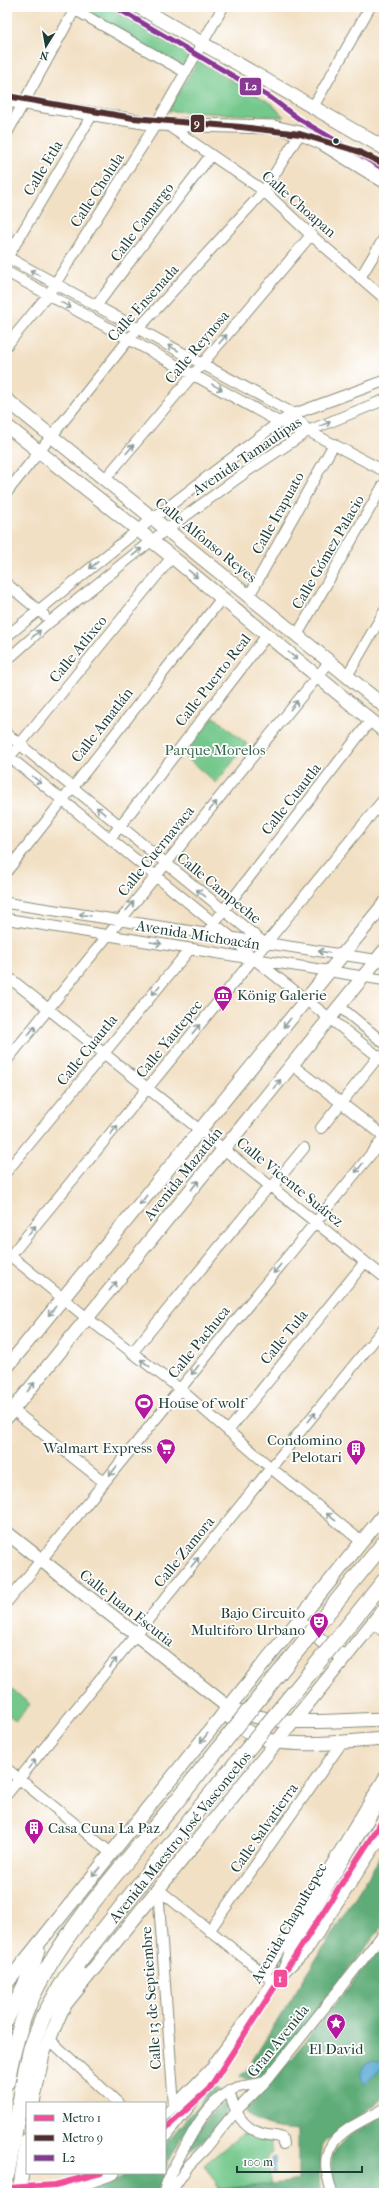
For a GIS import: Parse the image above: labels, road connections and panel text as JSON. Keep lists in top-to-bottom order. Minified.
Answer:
{"streets":{"main road":["Calle Alfonso Reyes","Avenida Mazatlán","Calle Juan Escutia","Avenida Maestro José Vasconcelos","Avenida Chapultepec"],"street":["Calle Etla","Calle Cholula","Calle Choapan","Calle Camargo","Calle Ensenada","Calle Reynosa","Avenida Tamaulipas","Calle Irapuato","Calle Gómez Palacio","Calle Atlixco","Calle Puerto Real","Calle Amatlán","Calle Cuautla","Calle Cuernavaca","Calle Campeche","Avenida Michoacán","Calle Yautepec","Calle Vicente Suárez","Calle Tula","Calle Pachuca","Calle Zamora","Calle Salvatierra","Calle 13 de Septiembre","Gran Avenida"]},"crossings":[["Calle Cholula","Calle Choapan"],["Calle Choapan","Calle Camargo"],["Calle Choapan","Calle Ensenada"],["Calle Choapan","Calle Reynosa"],["Calle Ensenada","Calle Alfonso Reyes"],["Calle Reynosa","Calle Alfonso Reyes"],["Avenida Tamaulipas","Calle Alfonso Reyes"],["Calle Irapuato","Calle Alfonso Reyes"],["Calle Alfonso Reyes","Calle Gómez Palacio"],["Calle Alfonso Reyes","Calle Cuernavaca"],["Calle Atlixco","Calle Campeche"],["Calle Puerto Real","Calle Campeche"],["Calle Amatlán","Calle Campeche"],["Calle Cuautla","Calle Campeche"],["Calle Cuautla","Avenida Michoacán"],["Calle Cuautla","Calle Vicente Suárez"],["Calle Cuernavaca","Calle Campeche"],["Calle Cuernavaca","Avenida Michoacán"],["Calle Cuernavaca","Calle Vicente Suárez"],["Calle Campeche","Avenida Michoacán"],["Calle Campeche","Calle Yautepec"],["Calle Campeche","Avenida Mazatlán"],["Avenida Michoacán","Calle Yautepec"],["Avenida Michoacán","Avenida Mazatlán"],["Calle Yautepec","Calle Vicente Suárez"],["Avenida Mazatlán","Calle Vicente Suárez"],["Calle Vicente Suárez","Calle Tula"],["Calle Vicente Suárez","Calle Pachuca"],["Calle Pachuca","Calle Juan Escutia"],["Calle Zamora","Calle Juan Escutia"],["Avenida Maestro José Vasconcelos","Calle 13 de Septiembre"],["Avenida Chapultepec","Calle 13 de Septiembre"]],"one_way":["Calle Reynosa","Calle Cuernavaca","Calle Yautepec","Calle Zamora"],"parks":["Parque Morelos"],"places":{"museum":["König Galerie"],"sports":["House of wolf"],"supermarket":["Walmart Express"],"building":["Condomino Pelotari","Casa Cuna La Paz"],"theatre":["Bajo Circuito Multiforo Urbano"],"place":["El David"]},"lines":["transit line L2","metro line 9","metro line 1"],"legend":["Metro 1","Metro 9","L2"],"scale_bar":"100 m","north":"bottom"}
